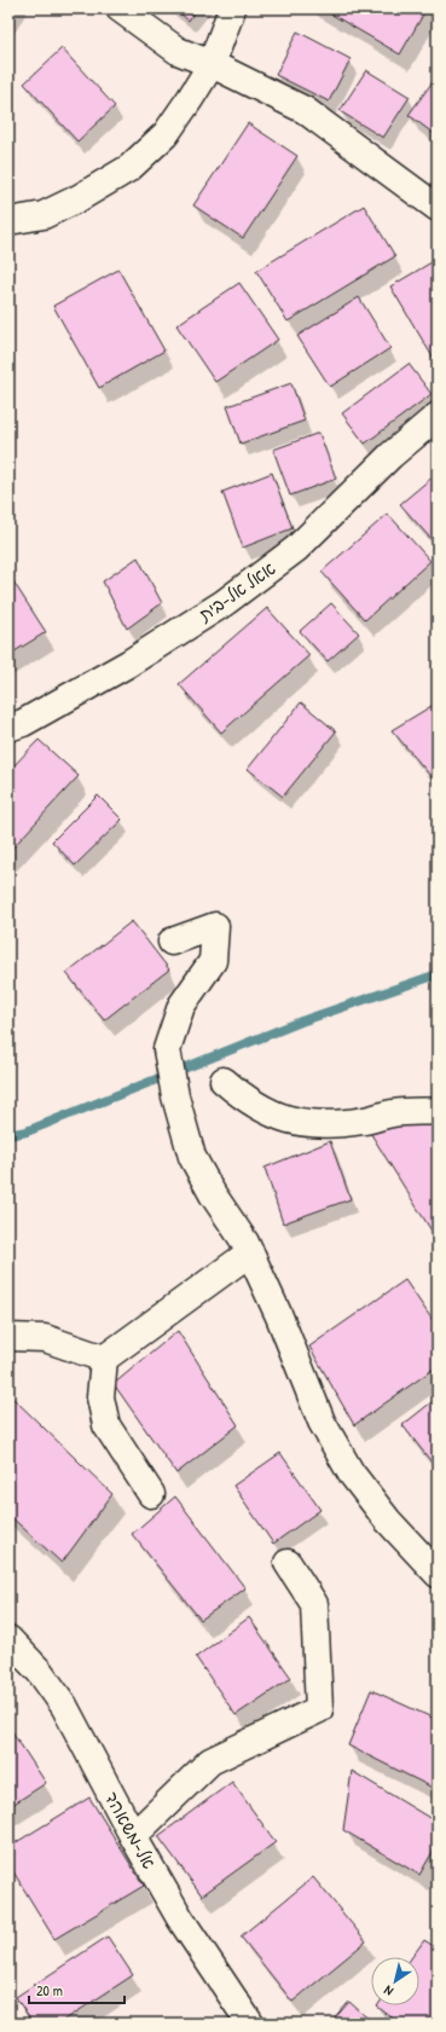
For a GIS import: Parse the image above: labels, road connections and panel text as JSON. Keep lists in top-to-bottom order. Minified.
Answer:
{"streets":{"street":["אאל אל-בית","אל-משאהד"]},"scale_bar":"20 m","north":"bottom left"}
